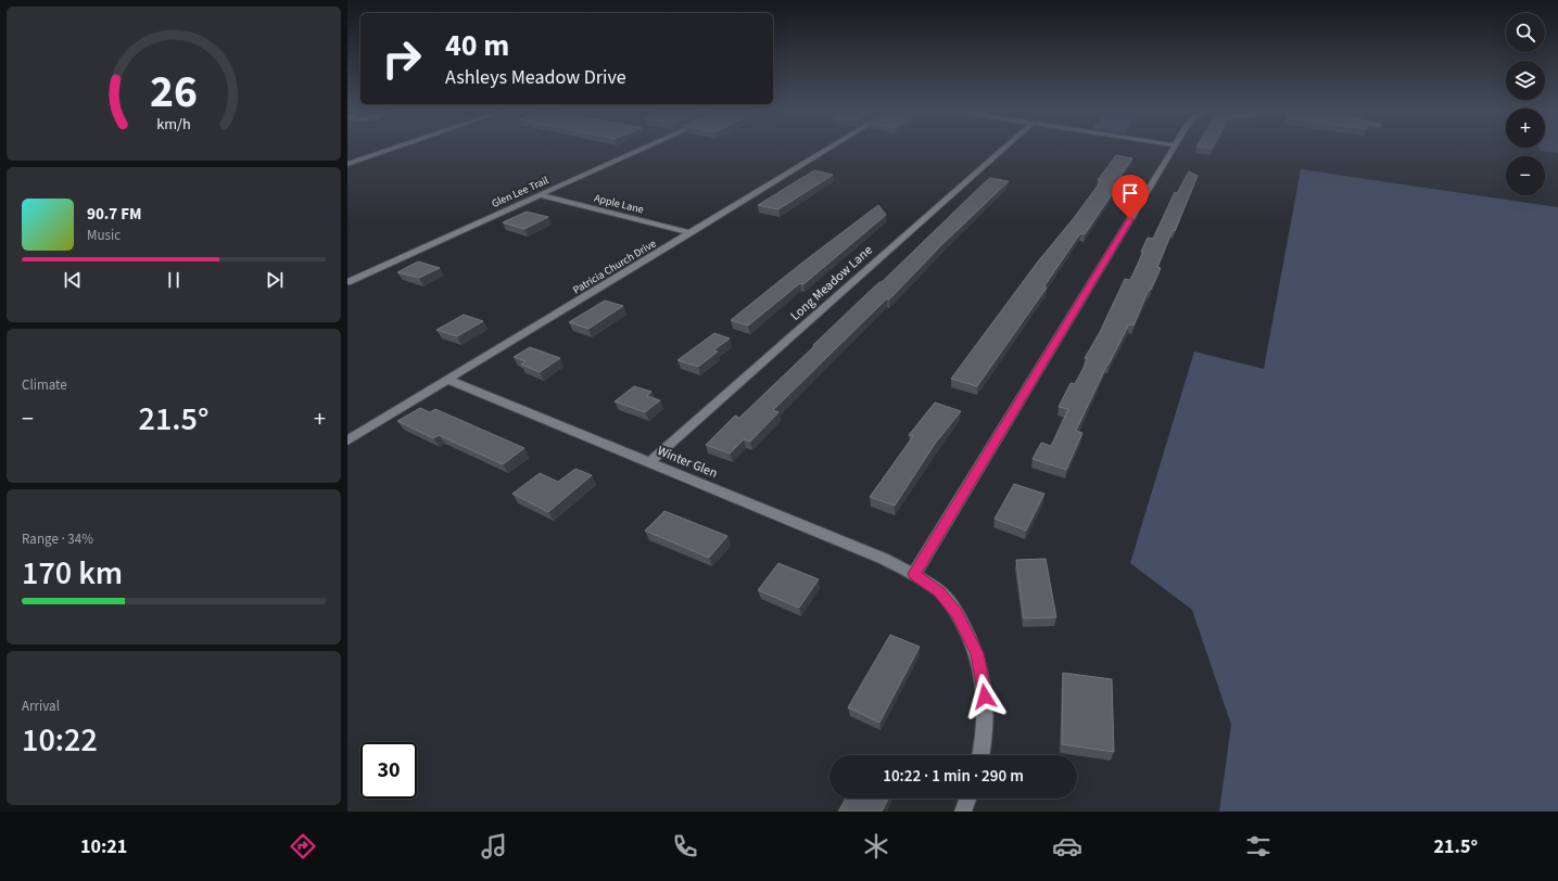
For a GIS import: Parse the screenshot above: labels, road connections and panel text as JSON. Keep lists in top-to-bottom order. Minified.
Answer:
{"streets":{"street":["Glen Lee Trail","Apple Lane","Patricia Church Drive","Long Meadow Lane","Winter Glen"]},"crossings":[["Glen Lee Trail","Apple Lane"],["Apple Lane","Patricia Church Drive"],["Patricia Church Drive","Winter Glen"],["Long Meadow Lane","Winter Glen"]],"page":{"map_buttons":["+","−"],"turn":["40 m","Ashleys Meadow Drive"],"song":["90.7 FM","Music"],"tile":["Climate",["Range · 34%","170 km"],["Arrival","10:22"]],"heat":["−","21.5°","+"],"limit":"30","trip":"10:22 · 1 min · 290 m","tabs":["10:21","21.5°"],"gauge":["26","km/h"]}}
